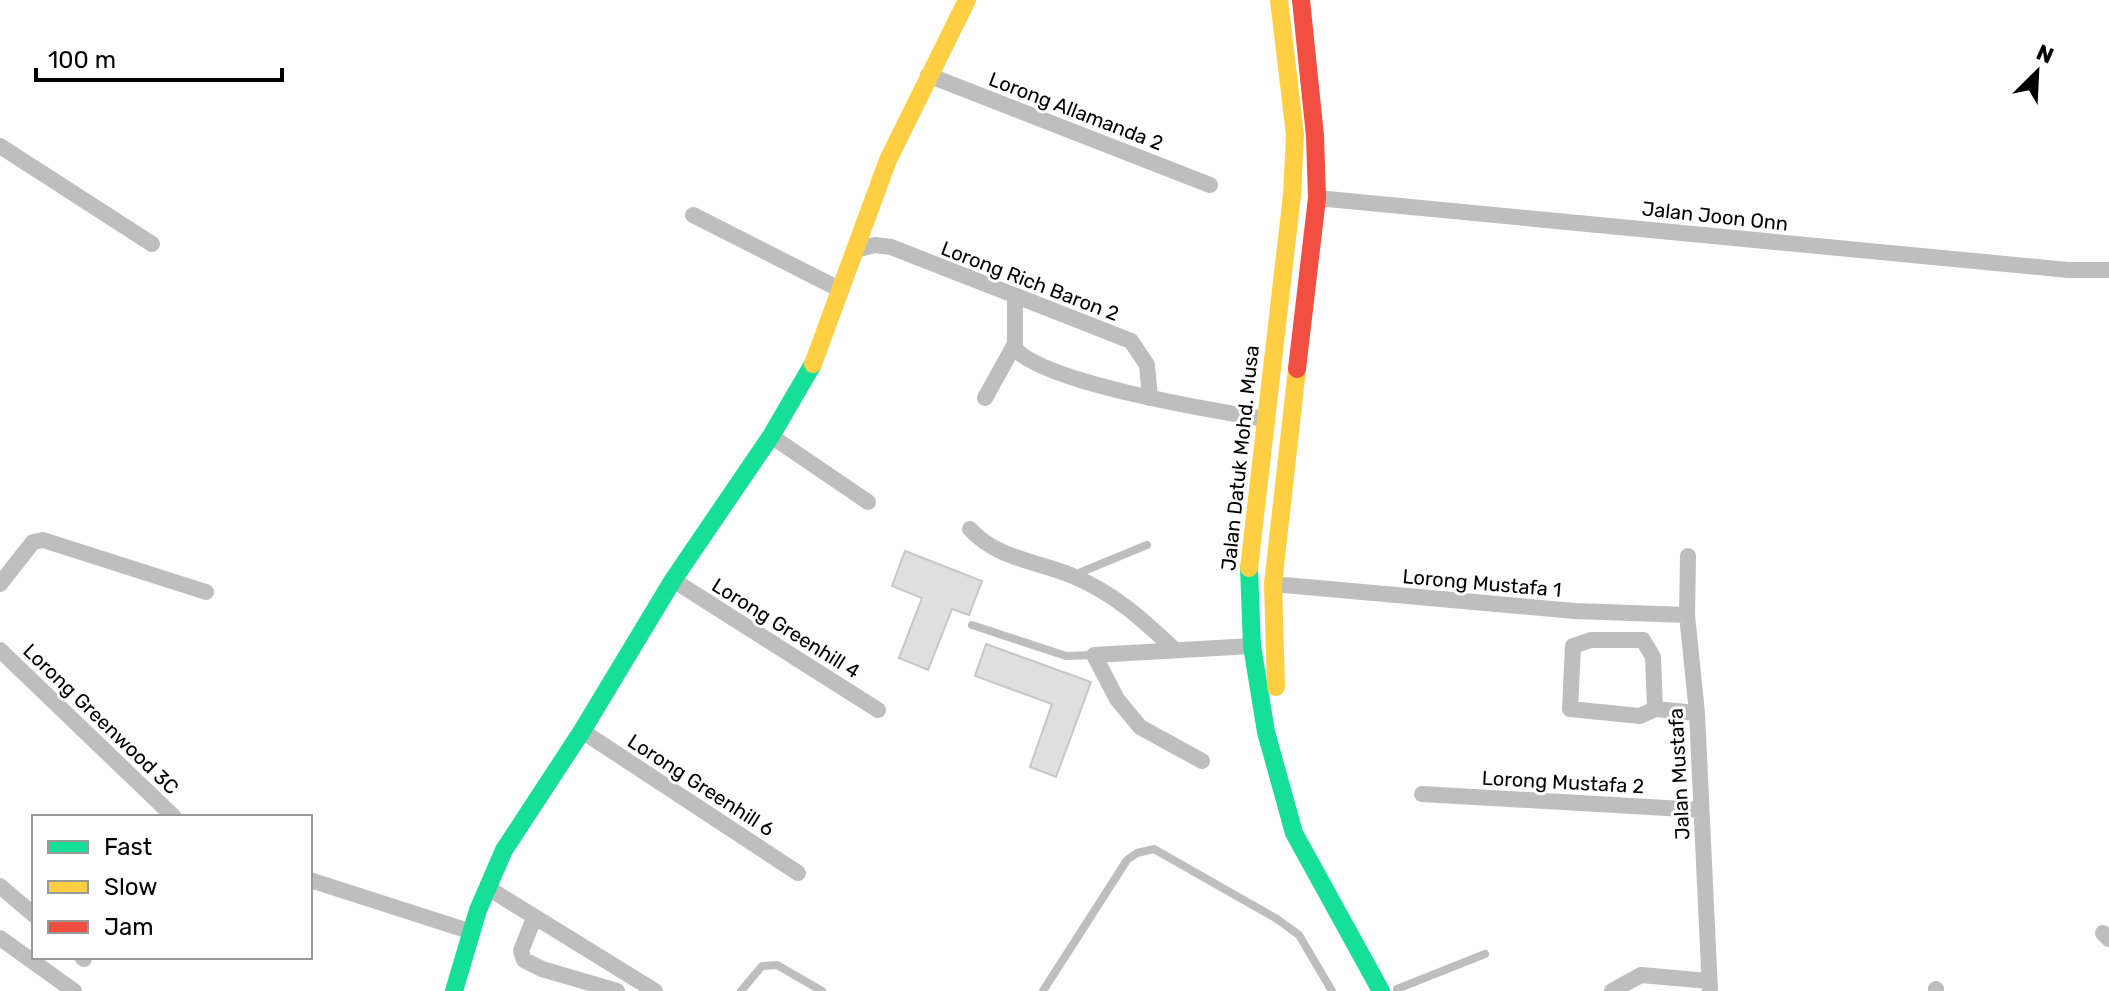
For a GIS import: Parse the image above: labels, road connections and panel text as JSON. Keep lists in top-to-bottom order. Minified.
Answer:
{"streets":{"main road":["Jalan Datuk Mohd. Musa"],"street":["Lorong Allamanda 2","Jalan Joon Onn","Lorong Rich Baron 2","Lorong Mustafa 1","Lorong Greenhill 4","Lorong Greenwood 3C","Jalan Mustafa","Lorong Mustafa 2","Lorong Greenhill 6"]},"crossings":[["Lorong Mustafa 1","Jalan Mustafa"],["Jalan Mustafa","Lorong Mustafa 2"]],"legend":["Fast","Slow","Jam"],"scale_bar":"100 m","north":"top right"}
